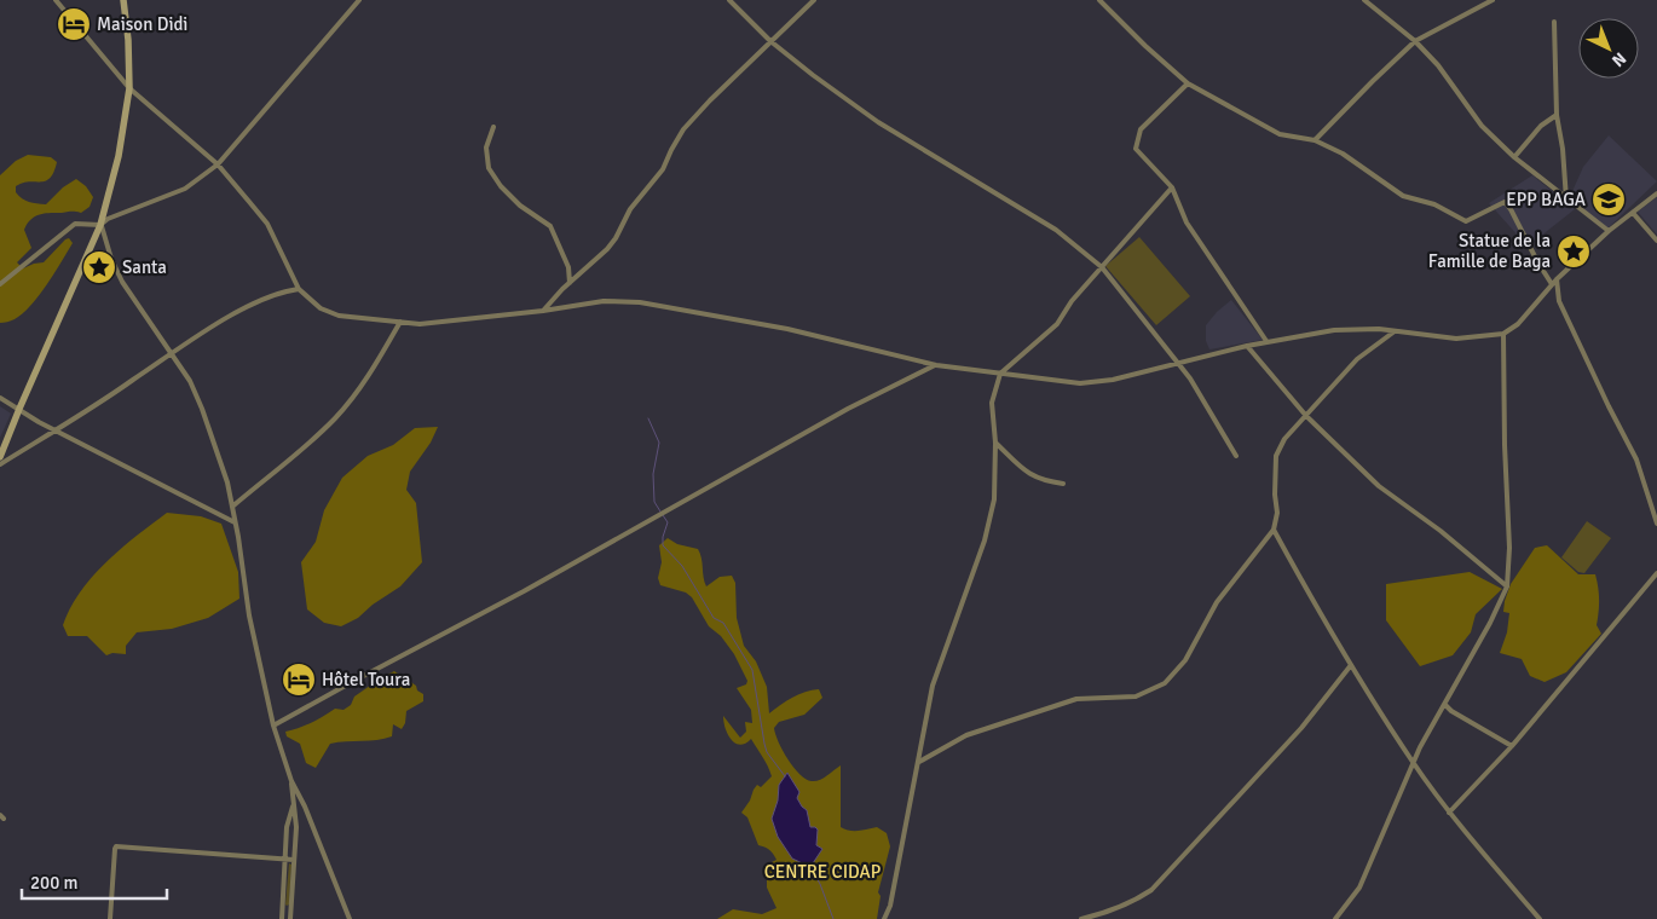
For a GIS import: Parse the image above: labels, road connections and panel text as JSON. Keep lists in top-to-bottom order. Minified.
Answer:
{"parks":["CENTRE CIDAP"],"places":{"hotel":["Maison Didi","Hôtel Toura"],"school or university":["EPP BAGA"],"place":["Statue de la Famille de Baga","Santa"]},"scale_bar":"200 m","north":"bottom right"}
